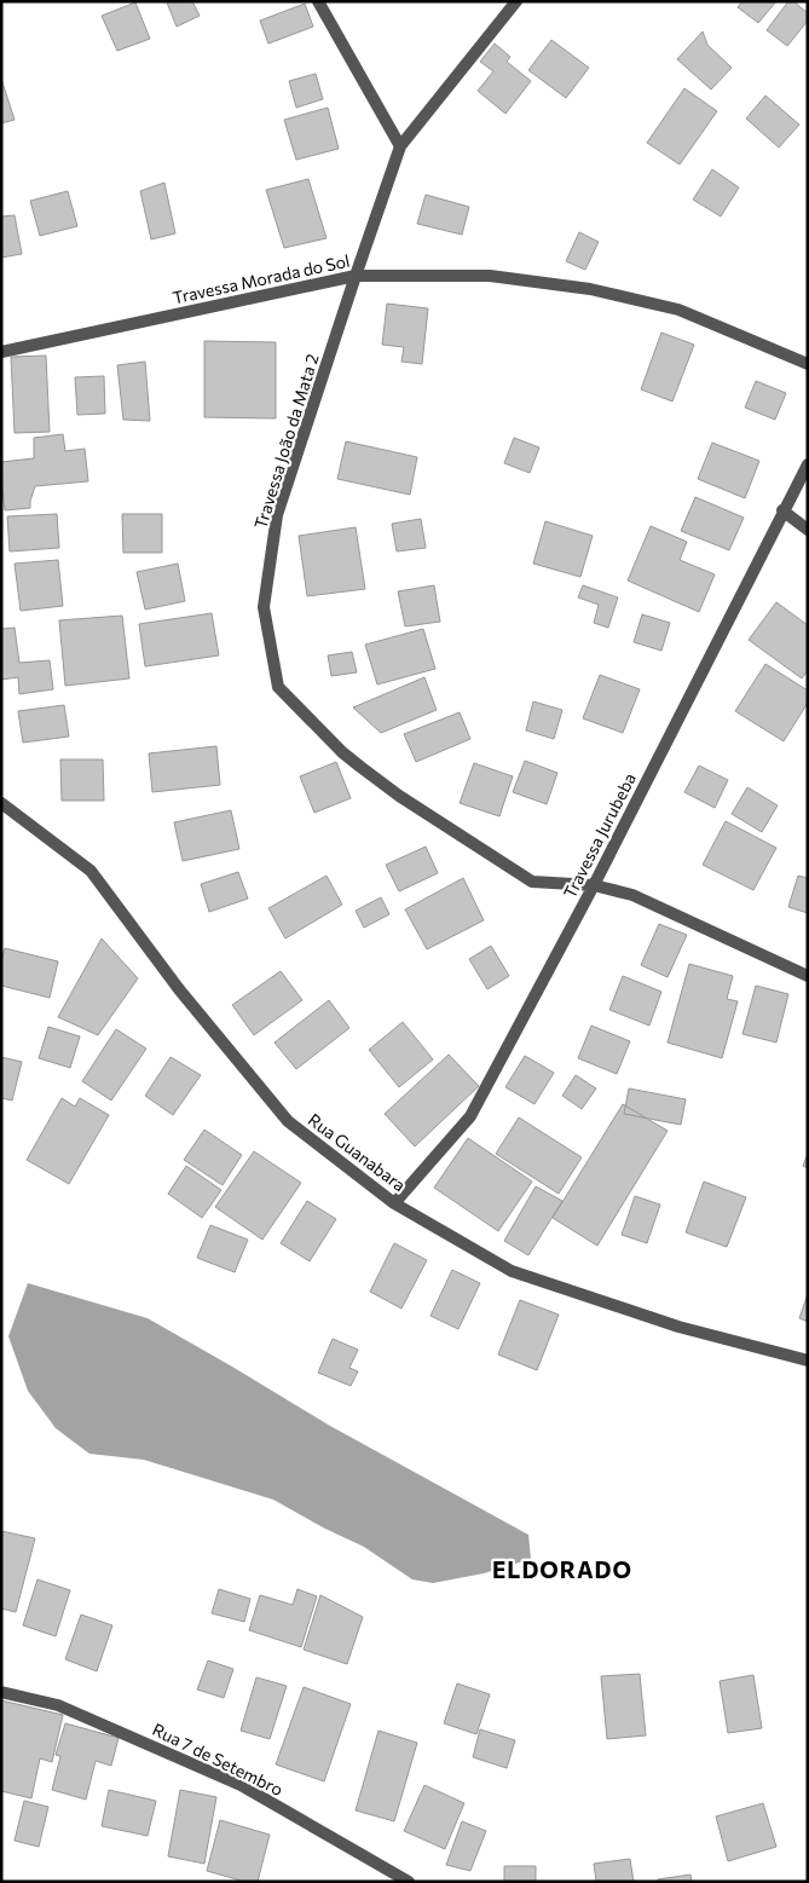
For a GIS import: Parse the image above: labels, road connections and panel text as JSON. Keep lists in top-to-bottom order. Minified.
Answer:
{"streets":{"street":["Travessa Morada do Sol","Travessa João da Mata 2","Travessa Jurubeba","Rua Guanabara","Rua 7 de Setembro"]},"crossings":[["Travessa Morada do Sol","Travessa João da Mata 2"],["Travessa João da Mata 2","Travessa Jurubeba"],["Travessa Jurubeba","Rua Guanabara"]],"districts":["ELDORADO"]}
